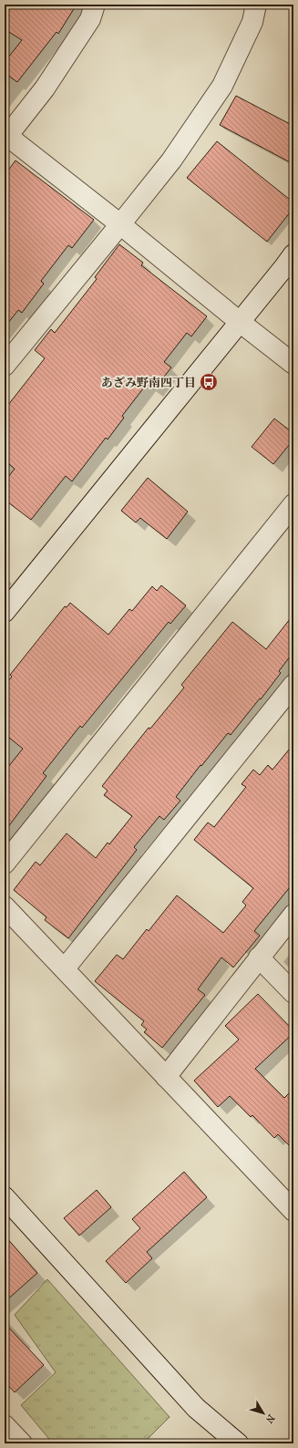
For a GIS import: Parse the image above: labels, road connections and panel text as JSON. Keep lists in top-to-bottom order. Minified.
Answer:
{"places":{"bus stop":["あざみ野南四丁目"]},"north":"bottom right"}
